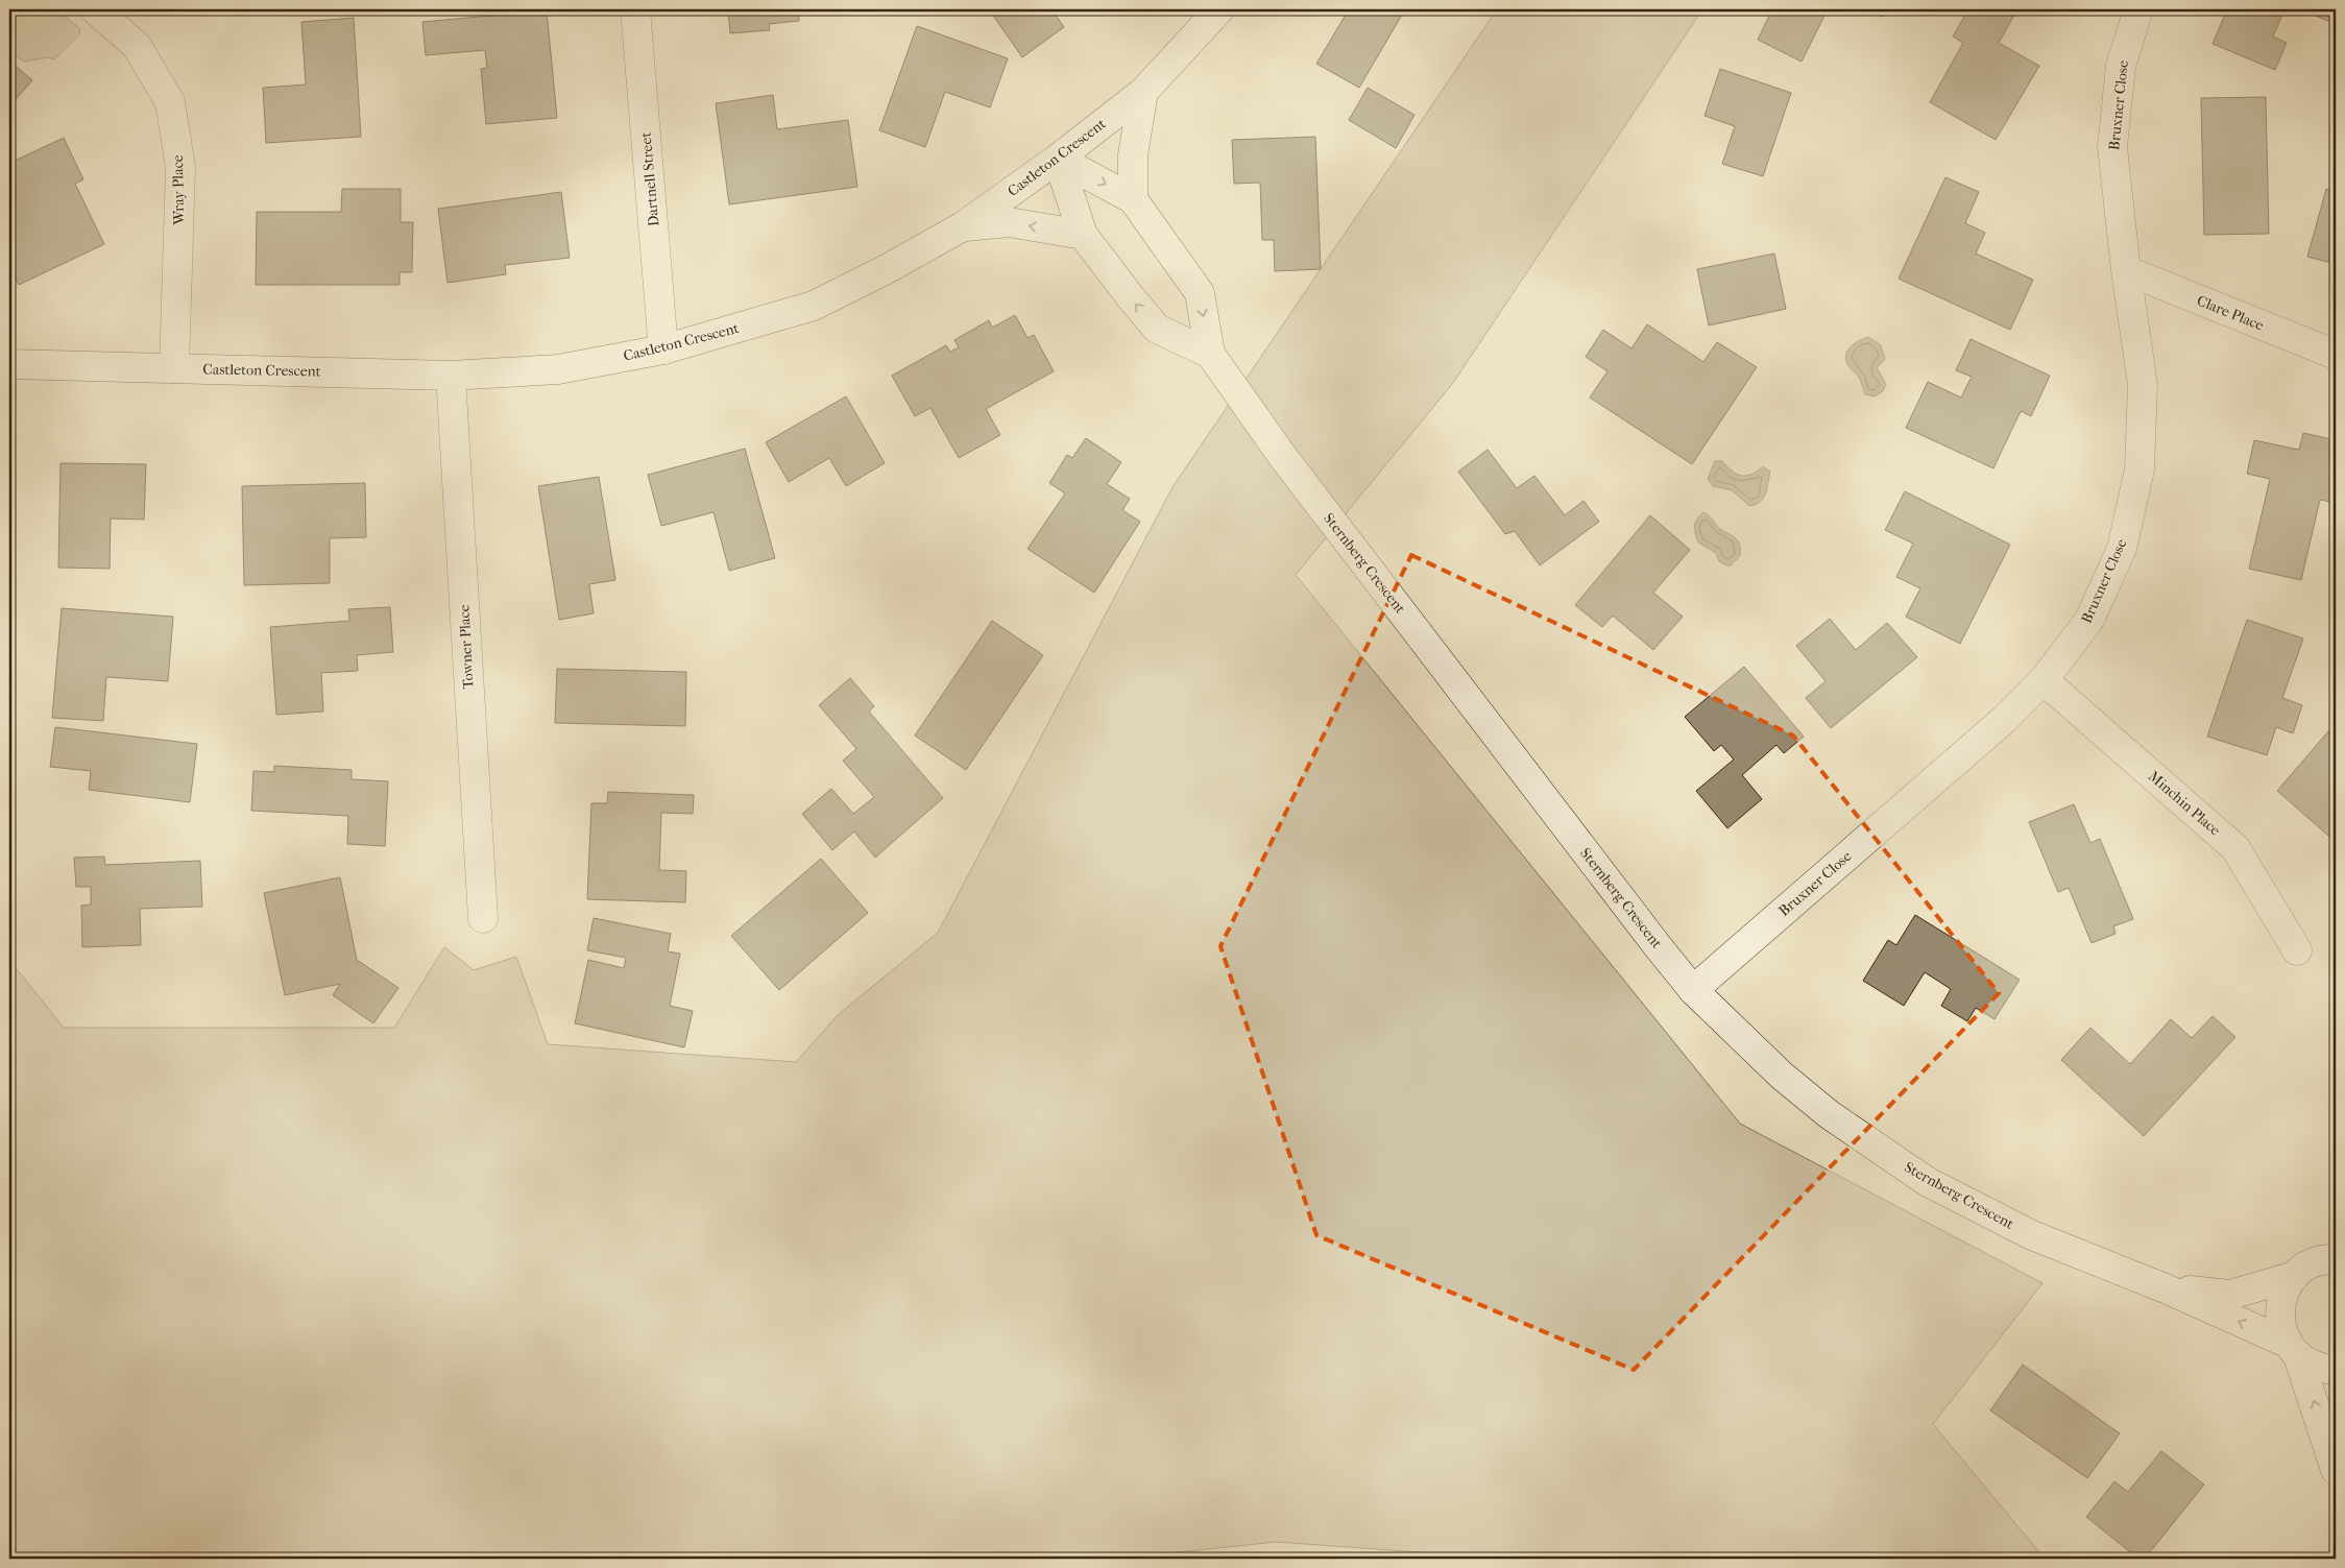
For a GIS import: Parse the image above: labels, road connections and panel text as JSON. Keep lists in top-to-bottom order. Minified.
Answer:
{"streets":{"street":["Bruxner Close","Castleton Crescent","Dartnell Street","Wray Place","Clare Place","Sternberg Crescent","Towner Place","Minchin Place"]},"crossings":[["Bruxner Close","Clare Place"],["Bruxner Close","Sternberg Crescent"],["Bruxner Close","Minchin Place"],["Castleton Crescent","Dartnell Street"],["Castleton Crescent","Wray Place"],["Castleton Crescent","Sternberg Crescent"],["Castleton Crescent","Towner Place"]]}
